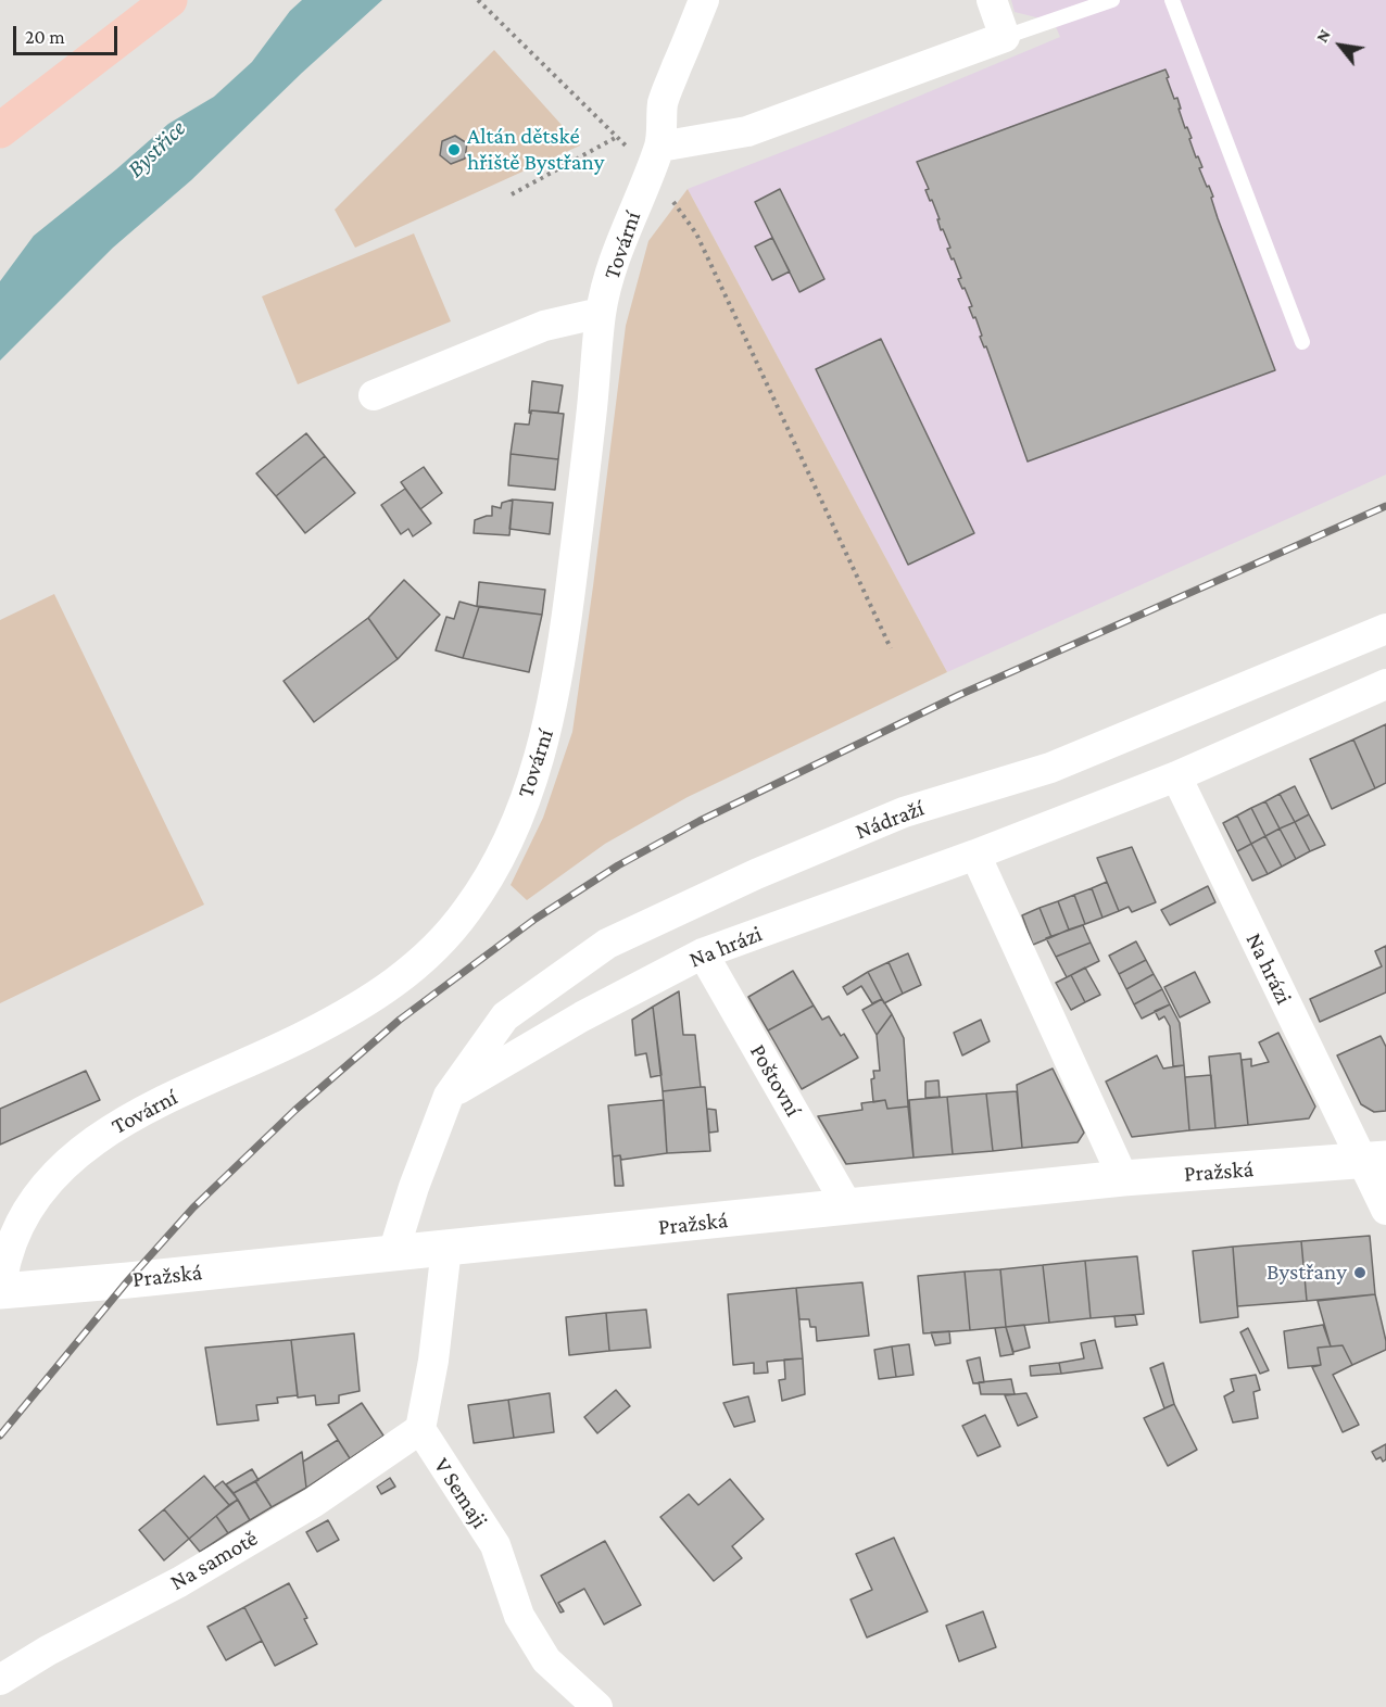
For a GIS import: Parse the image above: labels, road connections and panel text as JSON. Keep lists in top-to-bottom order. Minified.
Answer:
{"streets":{"street":["Tovární","Nádraží","Na hrázi","Poštovní","Pražská","V Semaji","Na samotě"]},"crossings":[["Tovární","Pražská"],["Nádraží","Na hrázi"],["Na hrázi","Poštovní"],["Na hrázi","Pražská"],["Poštovní","Pražská"],["V Semaji","Na samotě"]],"water":["Bystřice"],"places":["Altán dětské hřiště Bystřany","Bystřany"],"scale_bar":"20 m","north":"top left"}
